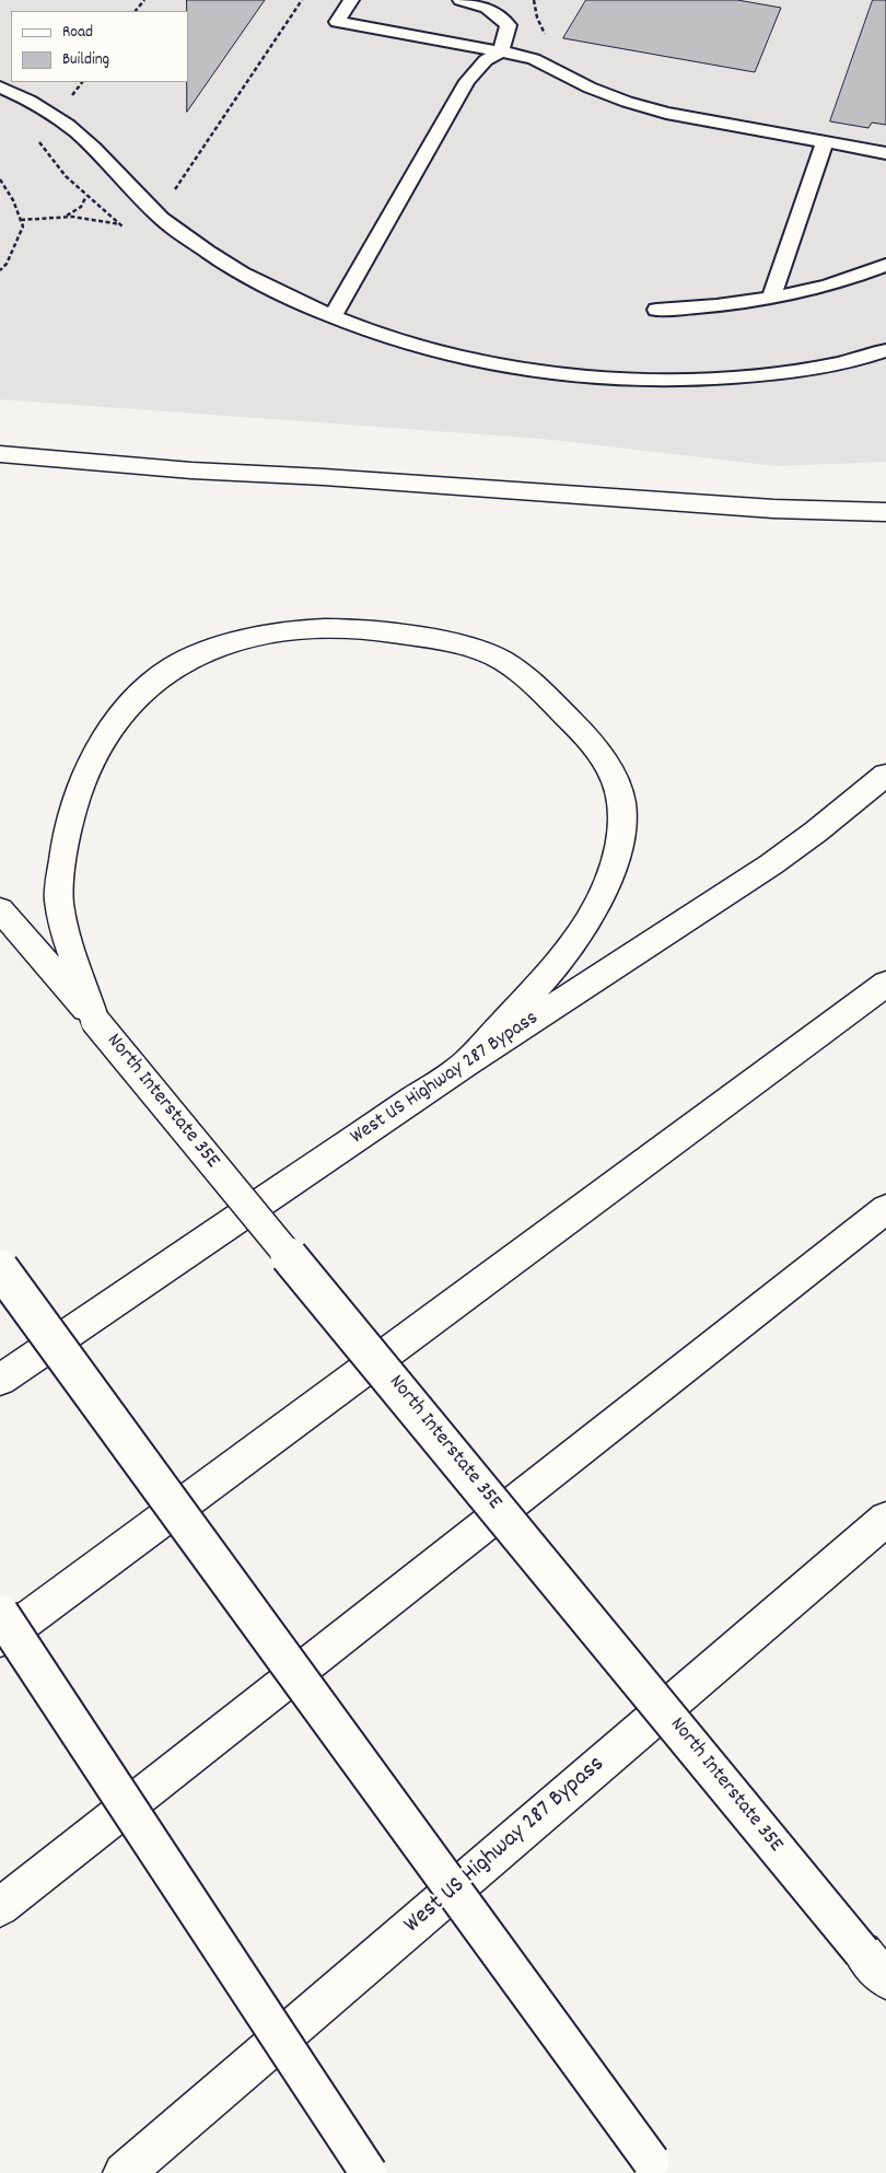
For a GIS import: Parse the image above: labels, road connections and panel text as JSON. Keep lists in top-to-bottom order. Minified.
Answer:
{"streets":{"main road":["West US Highway 287 Bypass","North Interstate 35E"]},"legend":["Road","Building"]}
